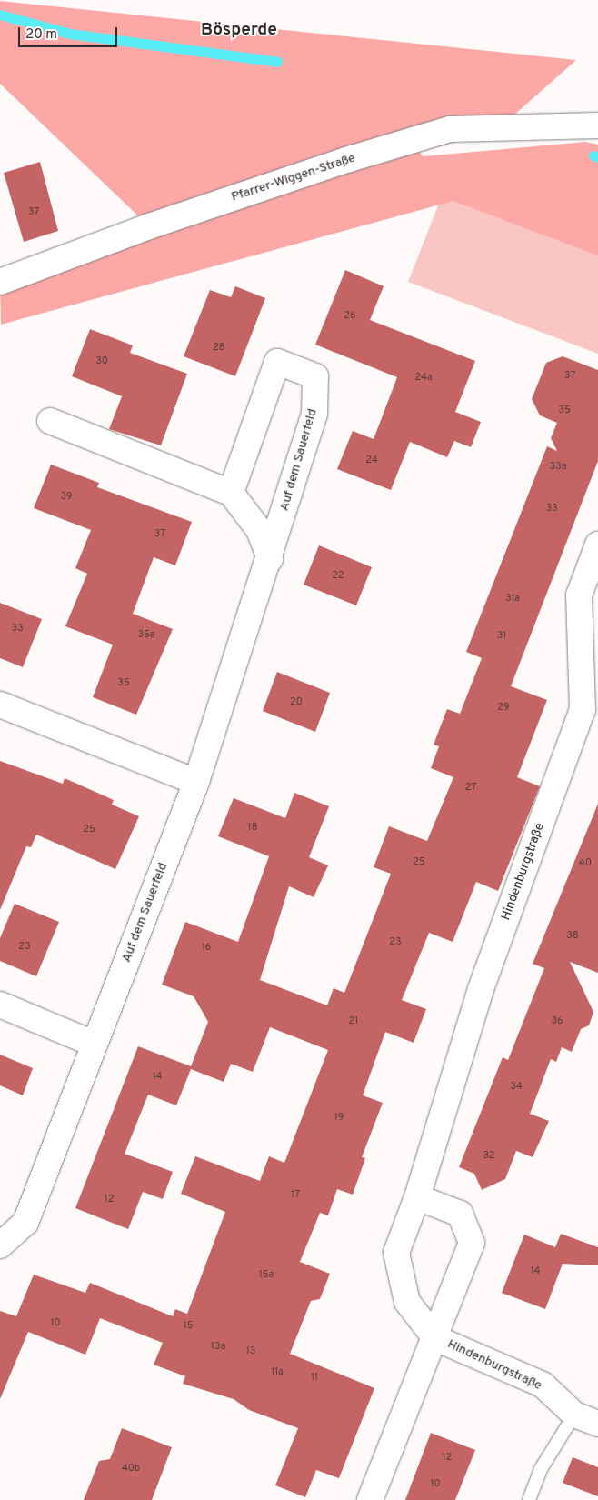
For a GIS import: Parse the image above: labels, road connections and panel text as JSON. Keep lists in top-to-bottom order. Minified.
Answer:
{"streets":{"street":["Pfarrer-Wiggen-Straße","Auf dem Sauerfeld","Hindenburgstraße"]},"districts":["Bösperde"],"house_numbers":["37","26","28","30","37","24a","35","24","33a","39","33","37","22","31a","33","35a","31","35","20","29","27","18","25","25","40","38","23","23","16","21","36","14","34","19","32","17","12","14","15a","10","15","13a","13","11a","11","12","40b","10"],"scale_bar":"20 m"}
